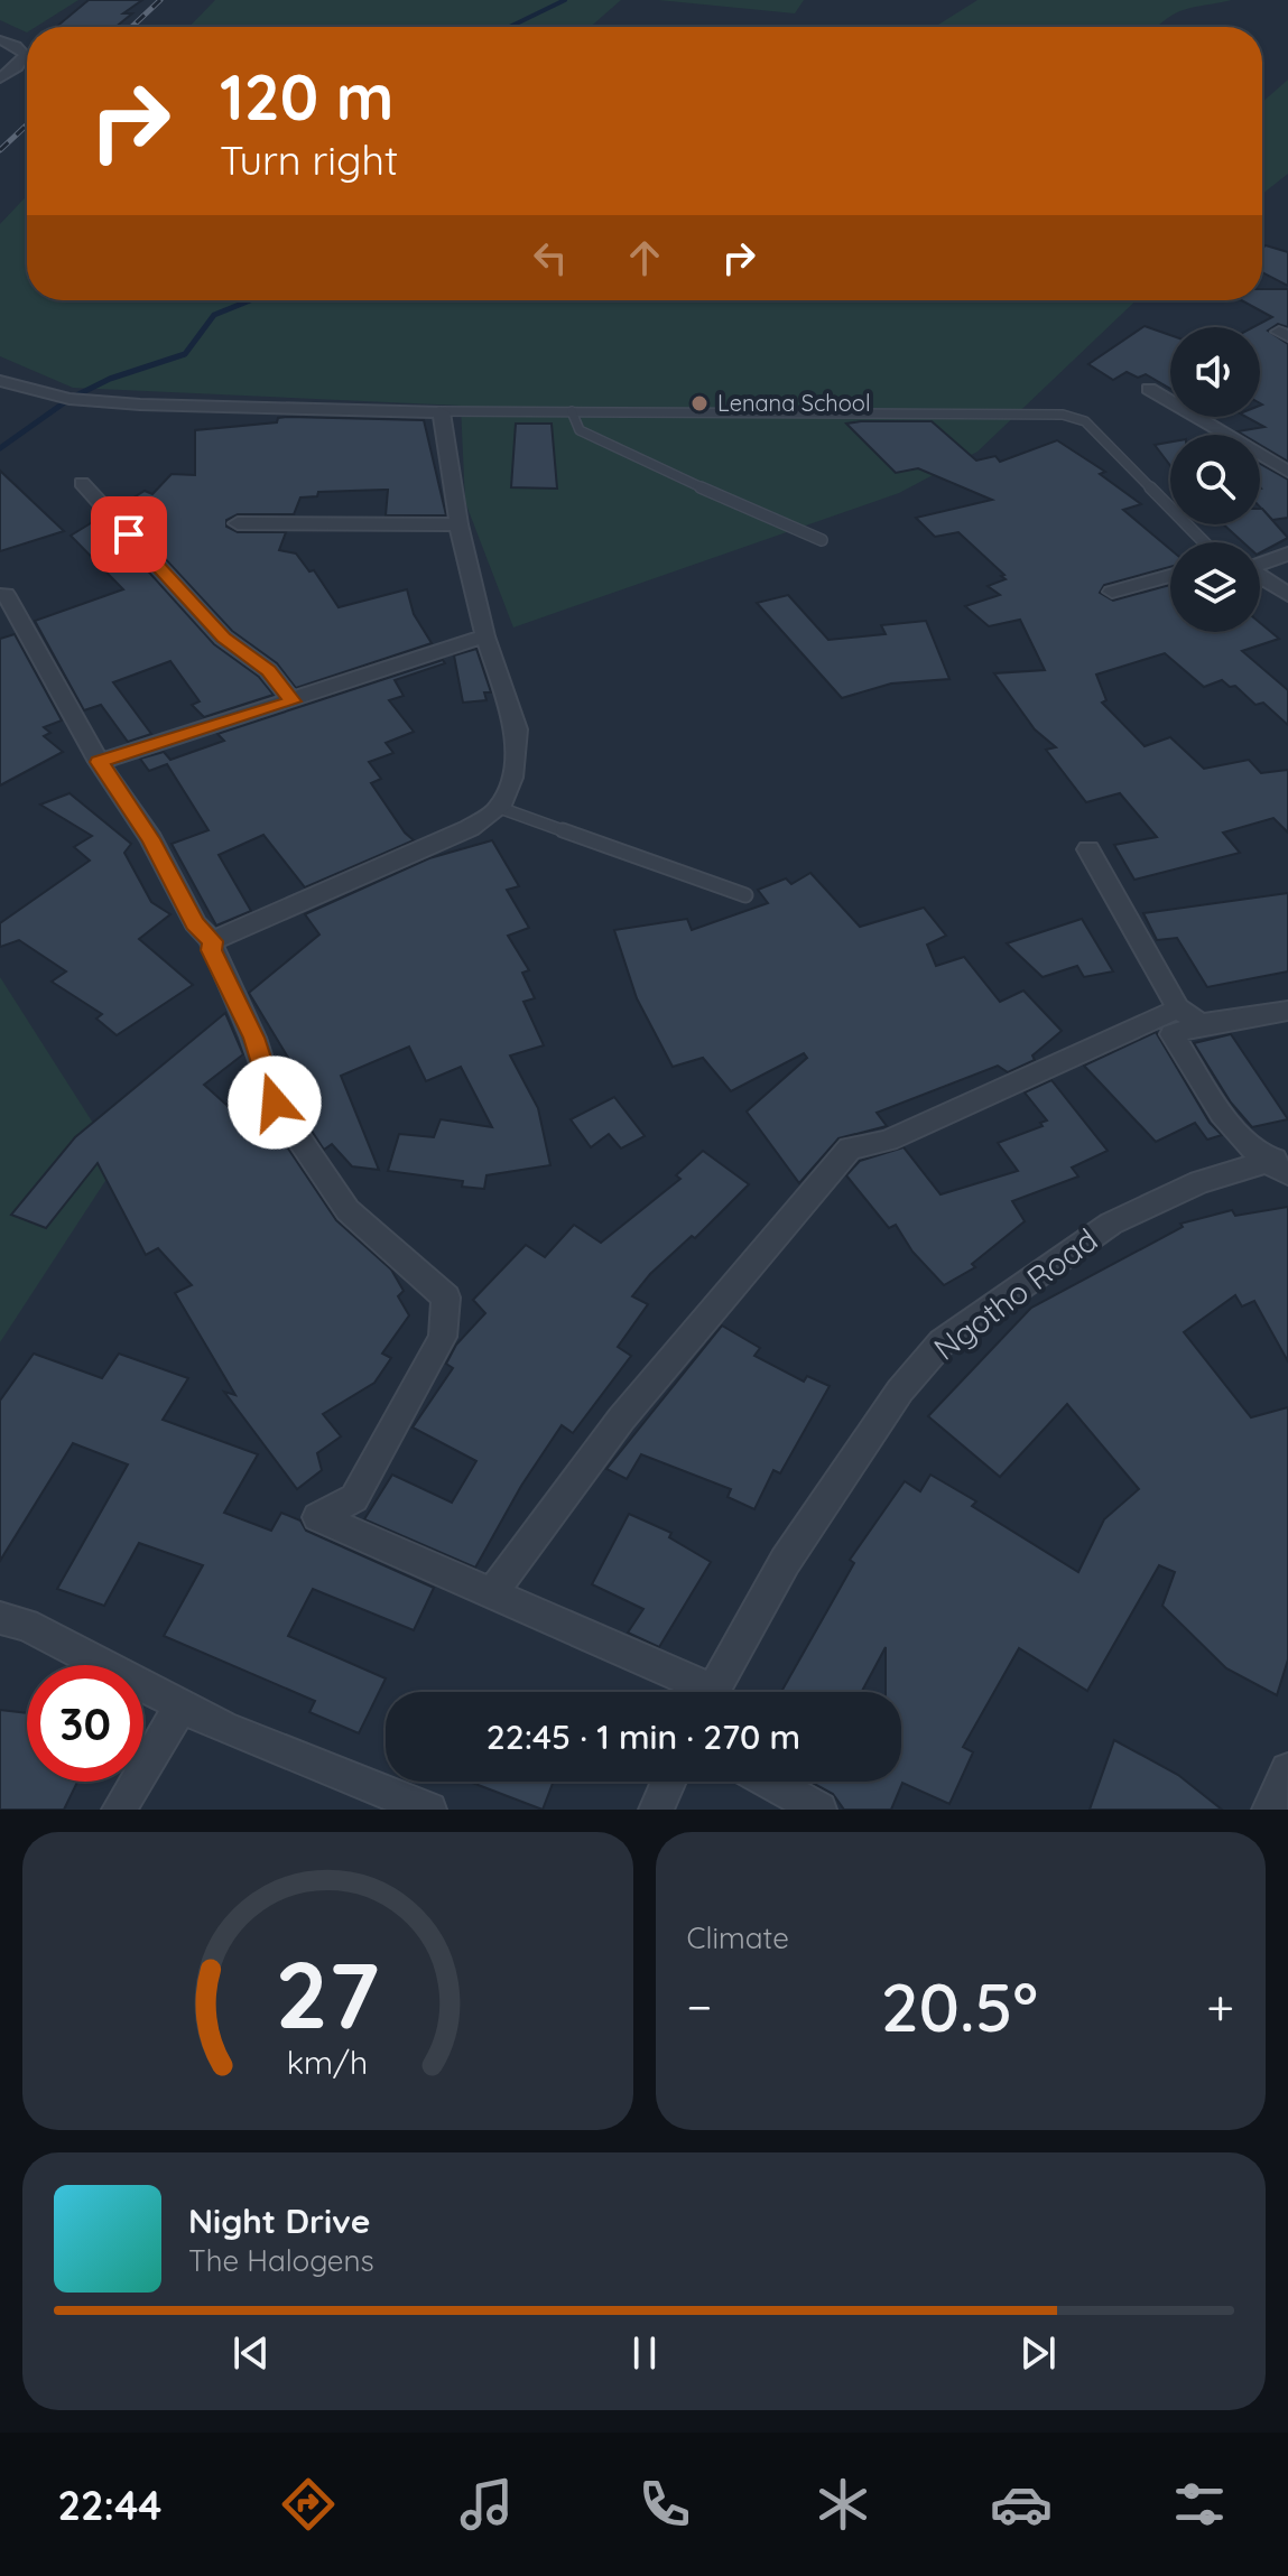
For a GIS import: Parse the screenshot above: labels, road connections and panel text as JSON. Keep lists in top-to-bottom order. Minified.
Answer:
{"streets":{"street":["Ngotho Road"]},"places":["Lenana School"],"page":{"turn":["120 m","Turn right"],"limit":"30","trip":"22:45 · 1 min · 270 m","tile":"Climate","heat":["−","20.5°","+"],"song":["Night Drive","The Halogens"],"tabs":"22:44","gauge":["27","km/h"]}}
